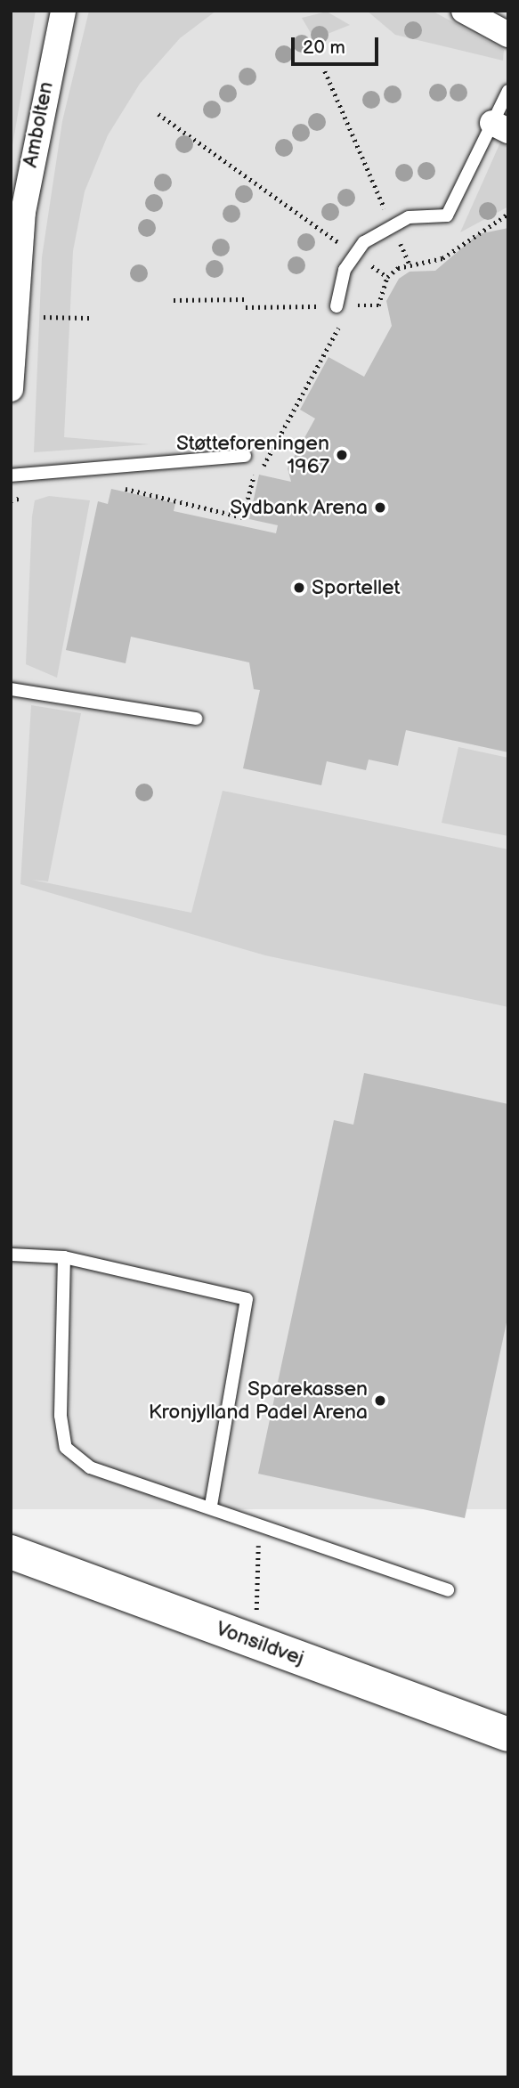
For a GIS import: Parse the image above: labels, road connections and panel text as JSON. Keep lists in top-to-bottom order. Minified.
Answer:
{"streets":{"main road":["Vonsildvej"],"street":["Ambolten"]},"places":["Støtteforeningen 1967","Sydbank Arena","Sportellet","Sparekassen Kronjylland Padel Arena"],"scale_bar":"20 m"}
